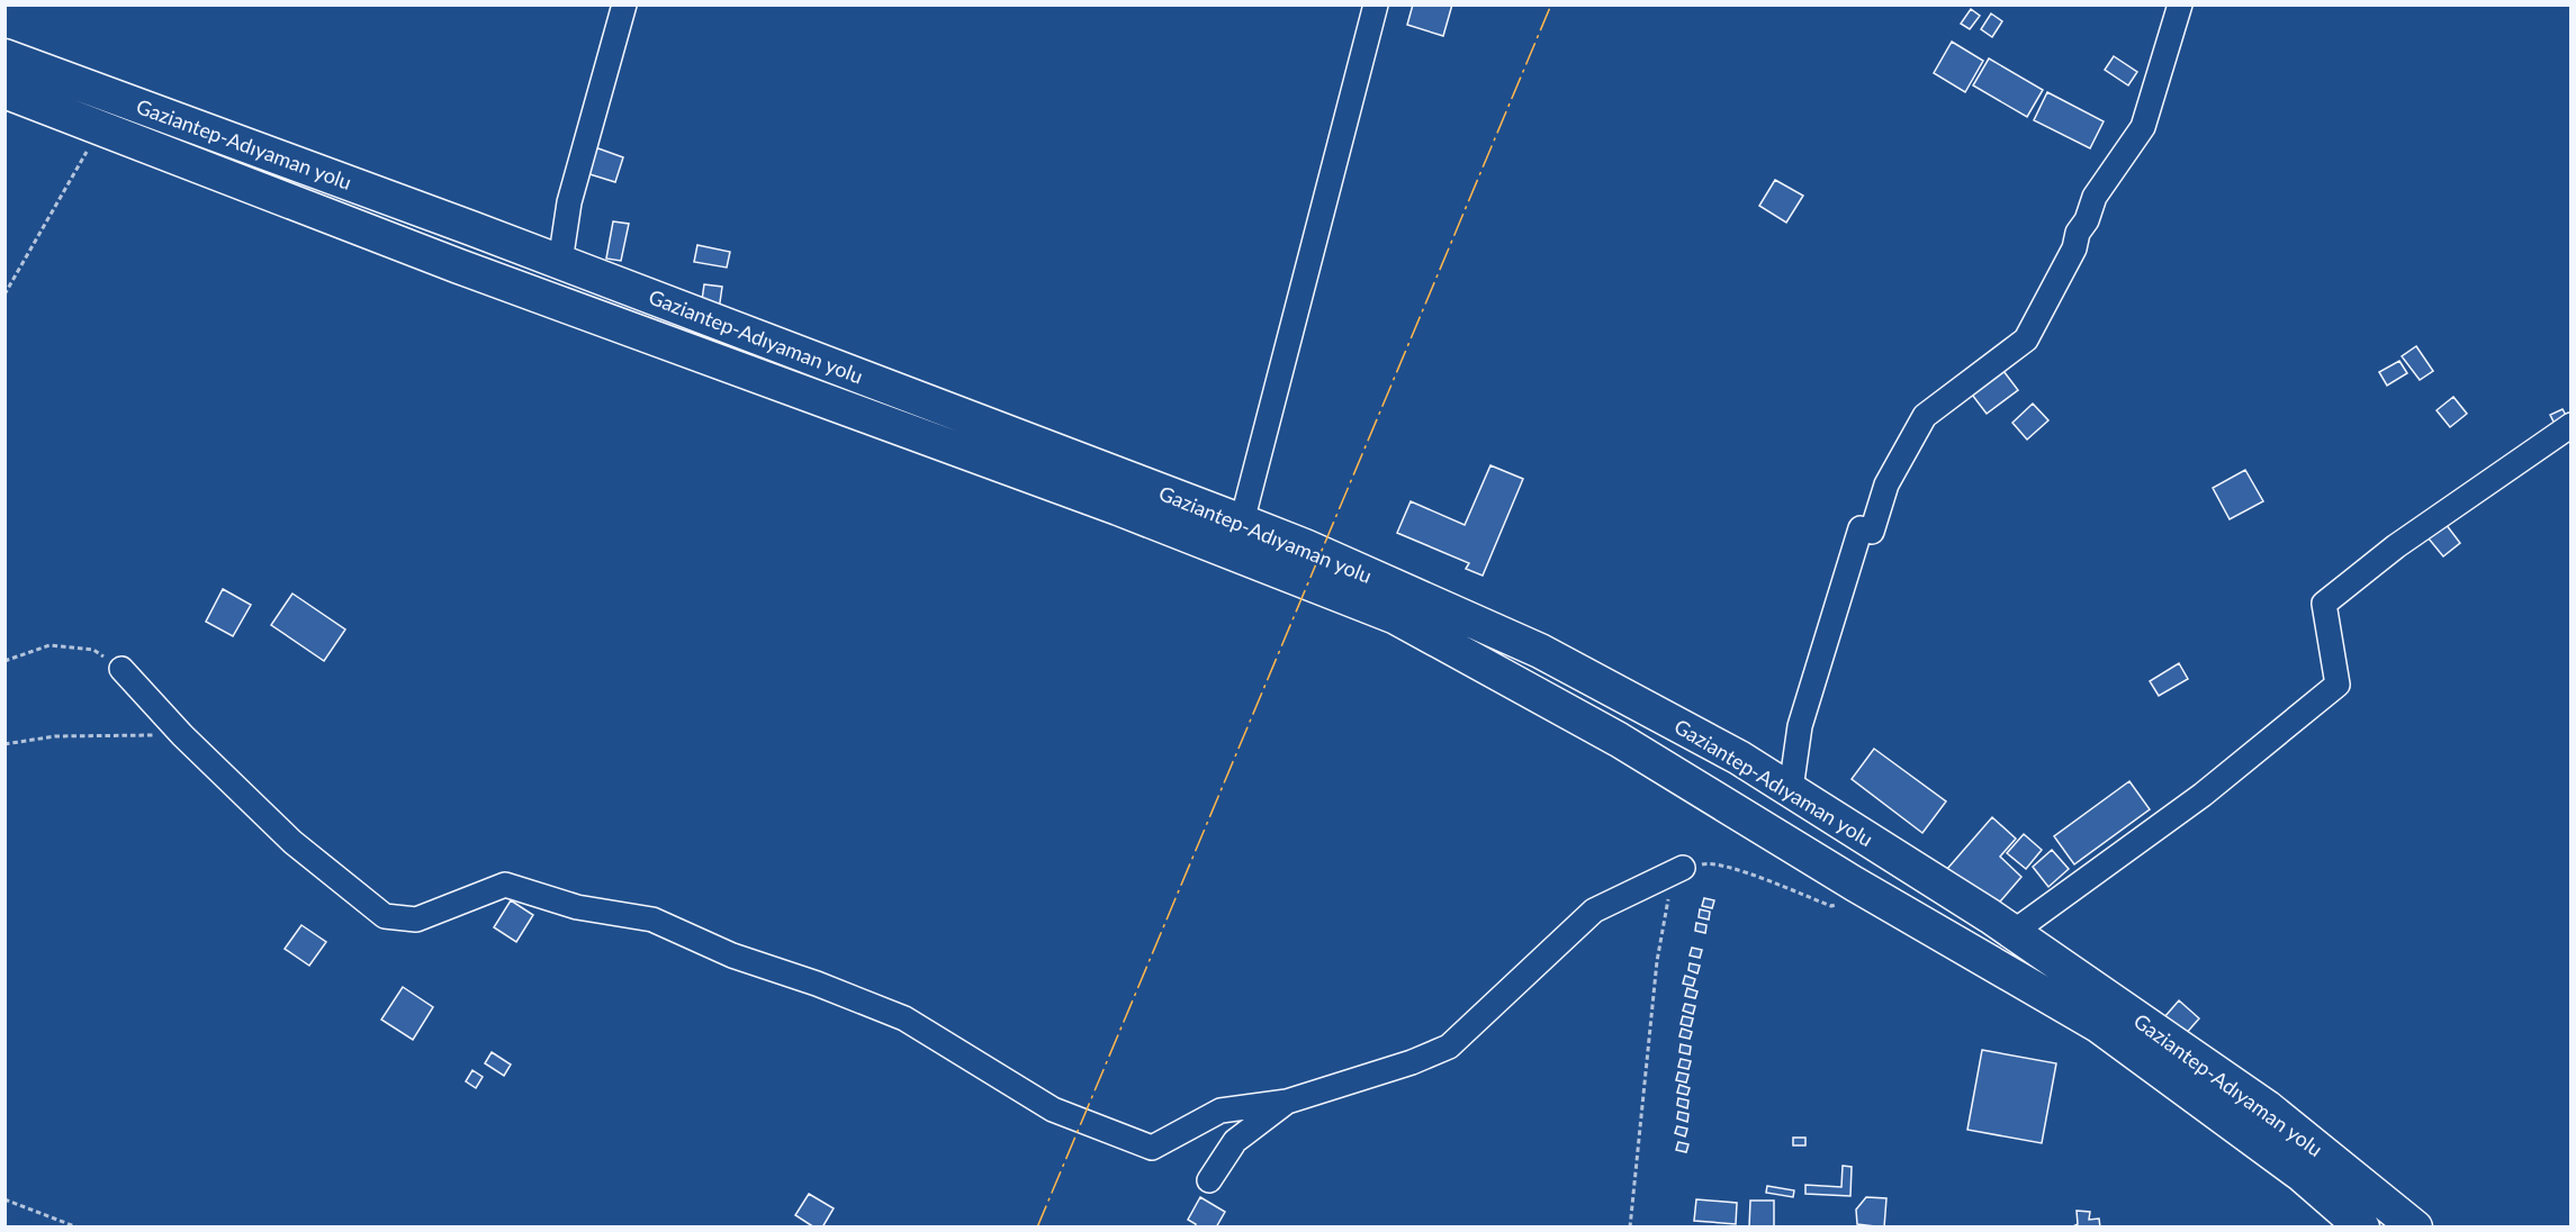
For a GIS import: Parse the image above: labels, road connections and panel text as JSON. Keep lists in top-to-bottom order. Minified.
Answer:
{"streets":{"highway":["Gaziantep-Adıyaman yolu"]}}
